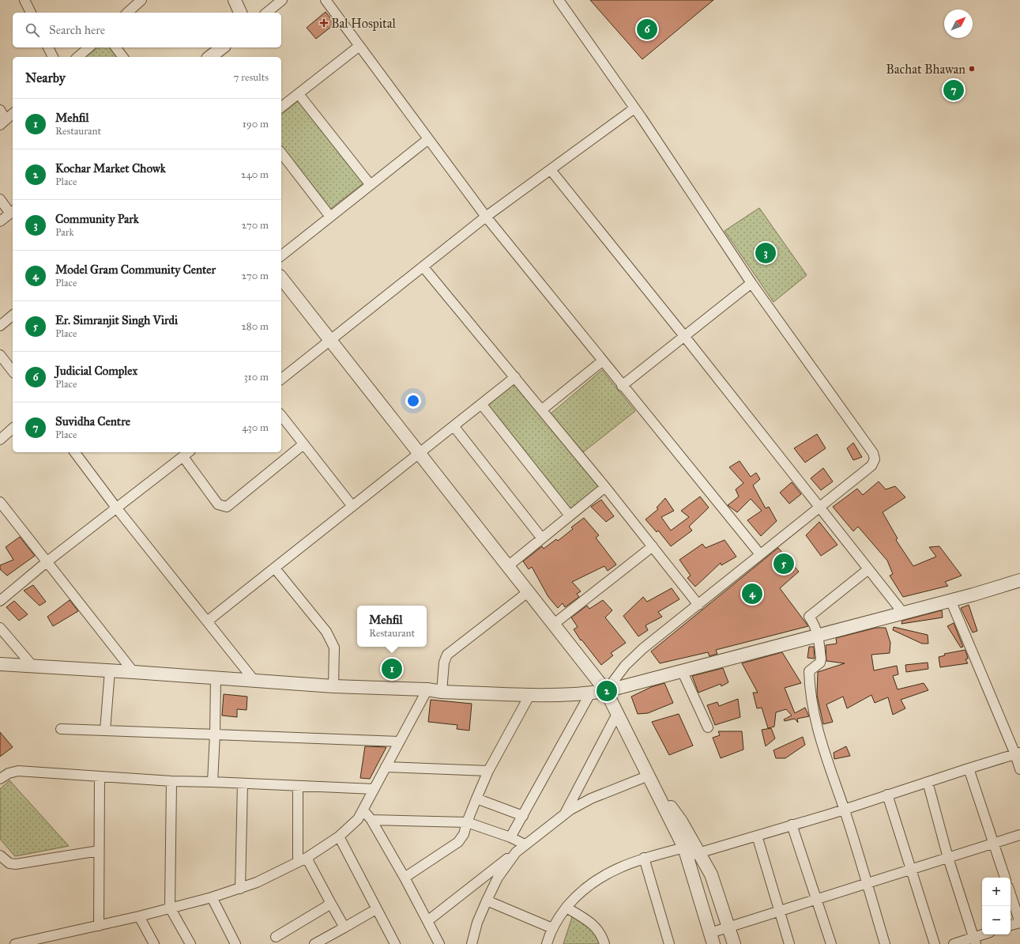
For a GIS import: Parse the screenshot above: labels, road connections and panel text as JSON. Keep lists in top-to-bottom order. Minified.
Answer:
{"places":{"health":["Bal Hospital"],"other":["Bachat Bhawan"]},"north":"top right","page":{"search":"Search here","pins":["6","7","3","5","4","1","2"],"heading":["Nearby","7 results"],"list":[{"mark":"1","name":"Mehfil","note":"Restaurant","value":"190 m"},{"mark":"2","name":"Kochar Market Chowk","note":"Place","value":"240 m"},{"mark":"3","name":"Community Park","note":"Park","value":"270 m"},{"mark":"4","name":"Model Gram Community Center","note":"Place","value":"270 m"},{"mark":"5","name":"Er. Simranjit Singh Virdi","note":"Place","value":"280 m"},{"mark":"6","name":"Judicial Complex","note":"Place","value":"310 m"},{"mark":"7","name":"Suvidha Centre","note":"Place","value":"430 m"}],"popup":["Mehfil","Restaurant"],"map_buttons":["+","−"]}}
